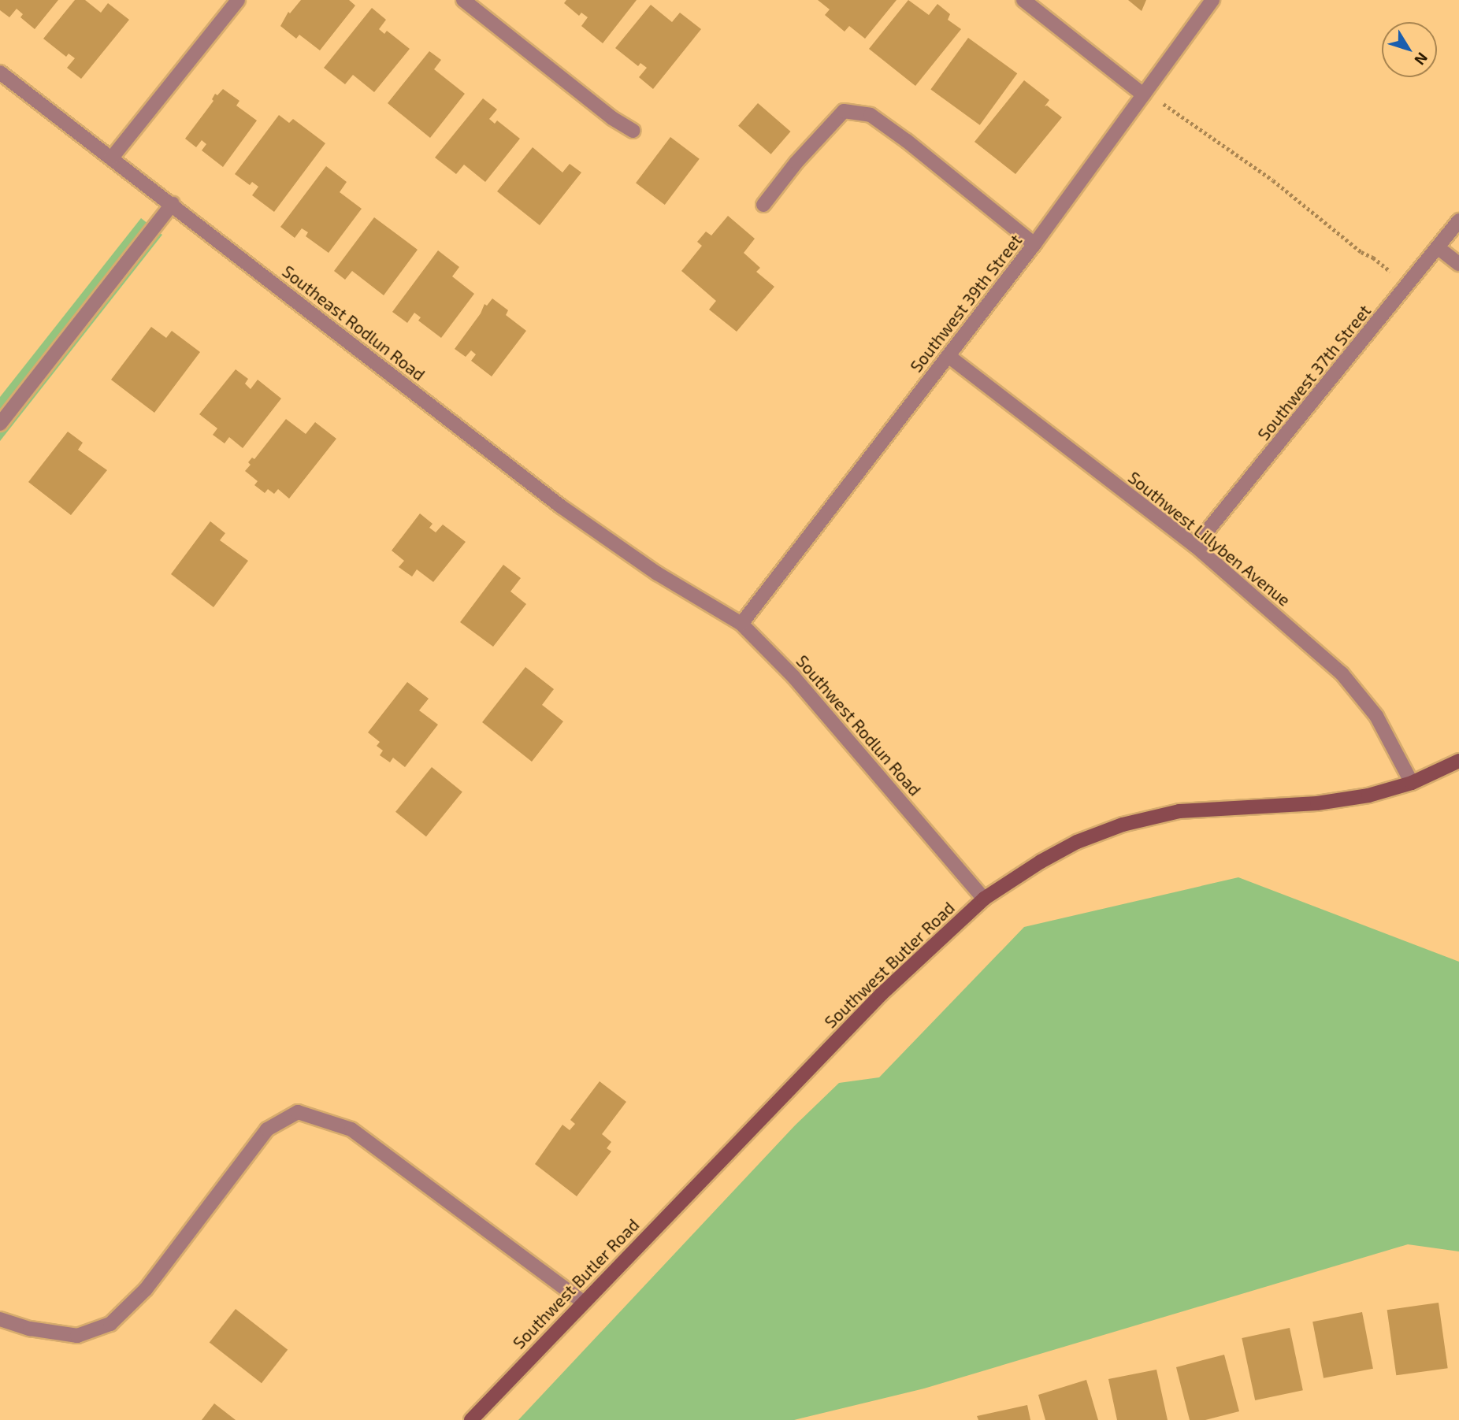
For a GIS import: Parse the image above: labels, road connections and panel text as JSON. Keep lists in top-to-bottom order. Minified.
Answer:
{"streets":{"main road":["Southwest Butler Road"],"street":["Southwest 39th Street","Southeast Rodlun Road","Southwest 37th Street","Southwest Lillyben Avenue","Southwest Rodlun Road"]},"crossings":[["Southwest 39th Street","Southwest Lillyben Avenue"],["Southwest 39th Street","Southwest Rodlun Road"],["Southeast Rodlun Road","Southwest Rodlun Road"],["Southwest 37th Street","Southwest Lillyben Avenue"],["Southwest Lillyben Avenue","Southwest Butler Road"],["Southwest Rodlun Road","Southwest Butler Road"]],"north":"bottom right"}
